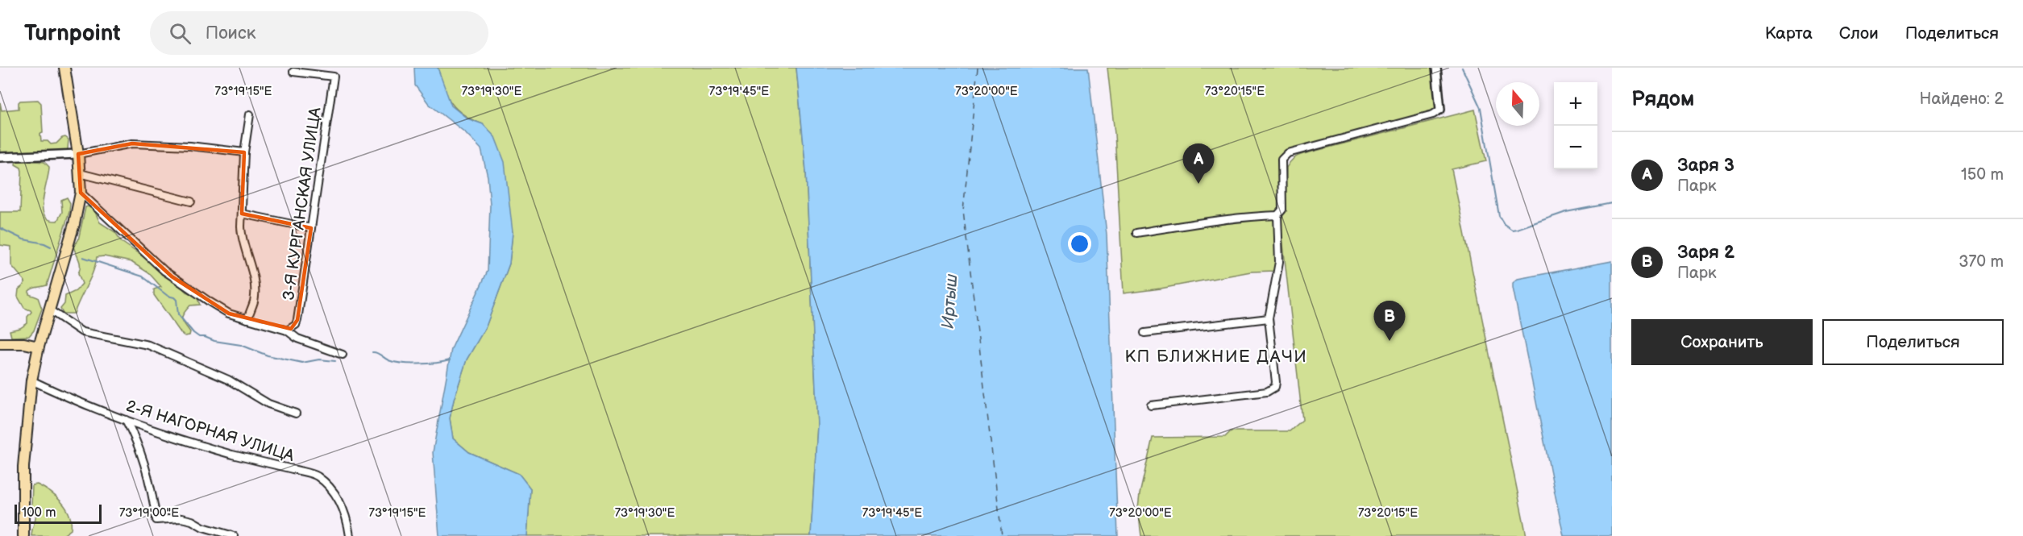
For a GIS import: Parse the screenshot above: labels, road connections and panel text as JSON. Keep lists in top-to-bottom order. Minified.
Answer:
{"streets":{"street":["3-Я КУРГАНСКАЯ УЛИЦА","2-Я НАГОРНАЯ УЛИЦА"]},"districts":["КП БЛИЖНИЕ ДАЧИ"],"water":["Иртыш"],"scale_bar":"100 m","north":"top","page":{"header":"Turnpoint","search":"Поиск","nav":["Карта","Слои","Поделиться"],"heading":["Рядом","Найдено: 2"],"map_buttons":["+","−"],"list":[{"mark":"A","name":"Заря 3","note":"Парк","value":"150 m"},{"mark":"B","name":"Заря 2","note":"Парк","value":"370 m"}],"pins":["A","B"],"buttons":["Сохранить","Поделиться"],"scale":"100 m"},"coordinates":["73°19'15\"E","73°19'45\"E","73°20'00\"E","73°20'15\"E","73°19'30\"E","73°19'00\"E"]}
